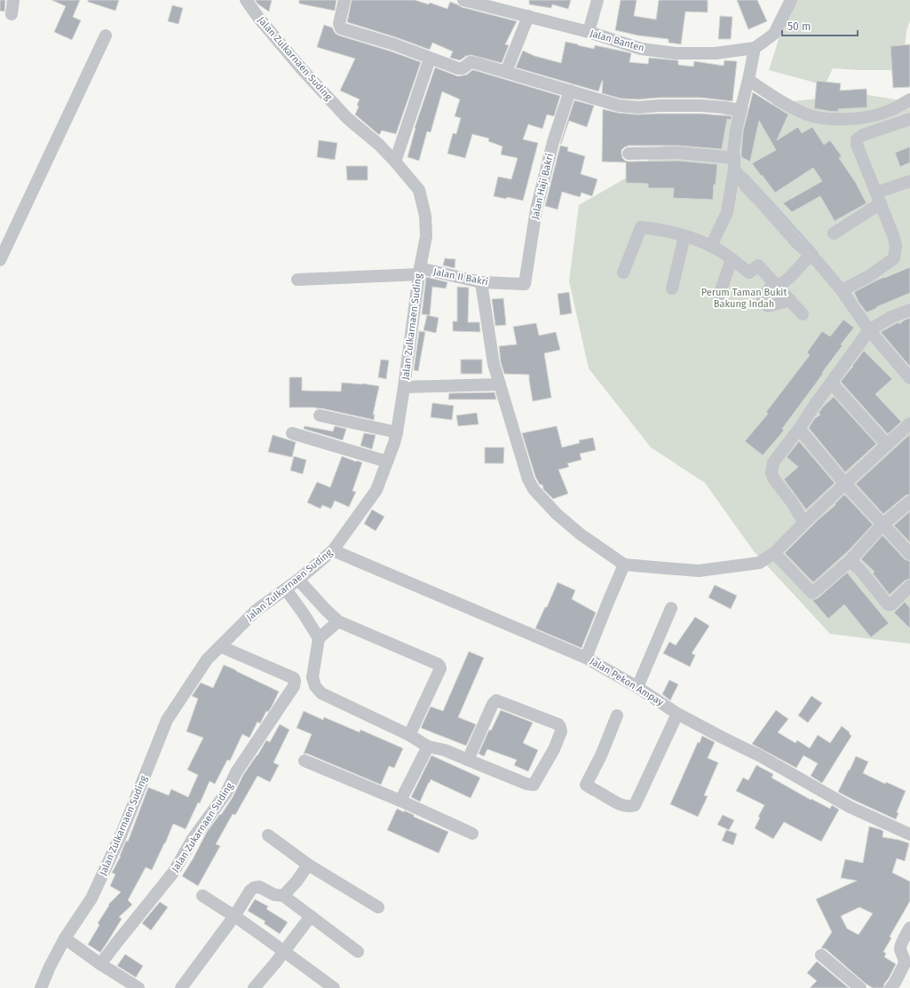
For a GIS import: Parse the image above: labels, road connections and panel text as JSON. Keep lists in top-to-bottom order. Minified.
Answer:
{"streets":{"street":["Jalan Banten","Jalan Zulkarnaen Suding","Jalan Haji Bakri","Jalan II Bakri","Jalan Pekon Ampay","Jalan Zukarnaen Suding"]},"crossings":[["Jalan Zulkarnaen Suding","Jalan II Bakri"],["Jalan Zulkarnaen Suding","Jalan Pekon Ampay"],["Jalan Zulkarnaen Suding","Jalan Zukarnaen Suding"],["Jalan Haji Bakri","Jalan II Bakri"]],"parks":["Perum Taman Bukit Bakung Indah"],"scale_bar":"50 m"}
